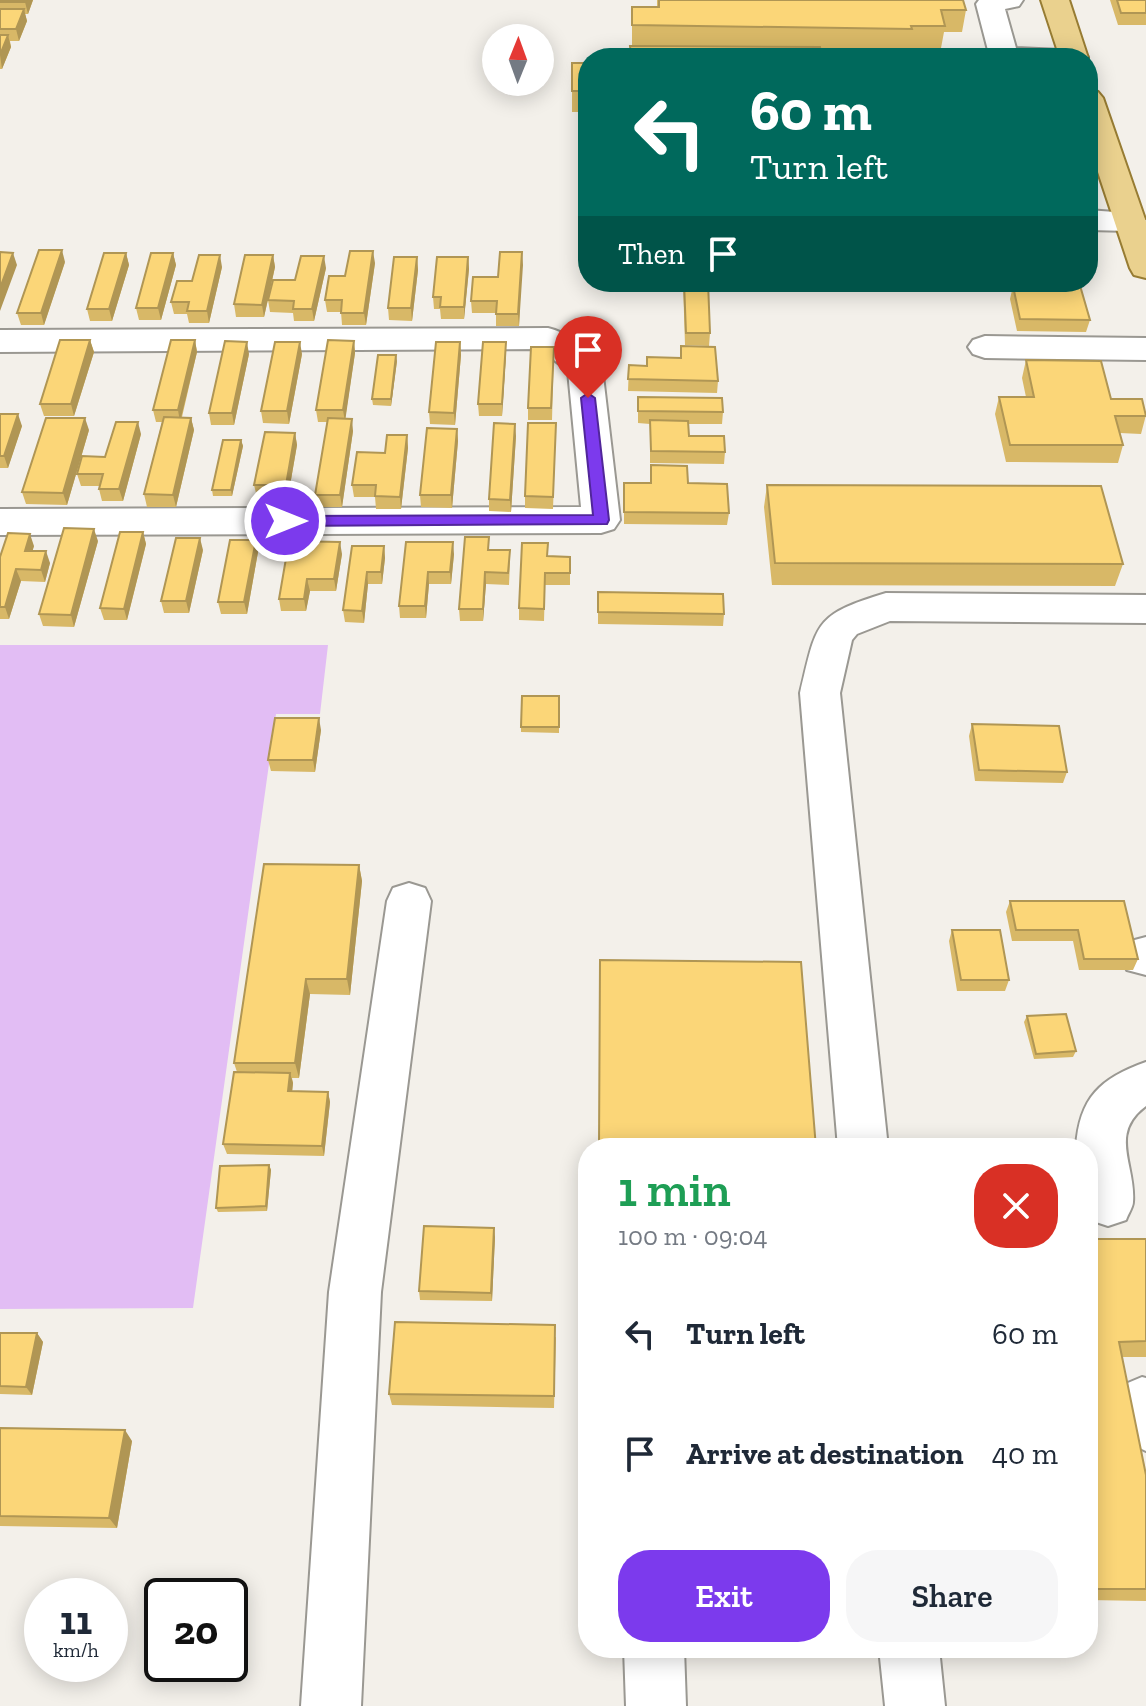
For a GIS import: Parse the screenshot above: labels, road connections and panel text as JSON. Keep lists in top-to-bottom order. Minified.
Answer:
{"north":"top","page":{"turn":["60 m","Turn left"],"then":"Then","heading":["1 min","100 m · 09:04"],"list":[{"name":"Turn left","value":"60 m"},{"name":"Arrive at destination","value":"40 m"}],"buttons":["Exit","Share"],"speed":"11 km/h","limit":"20"}}
